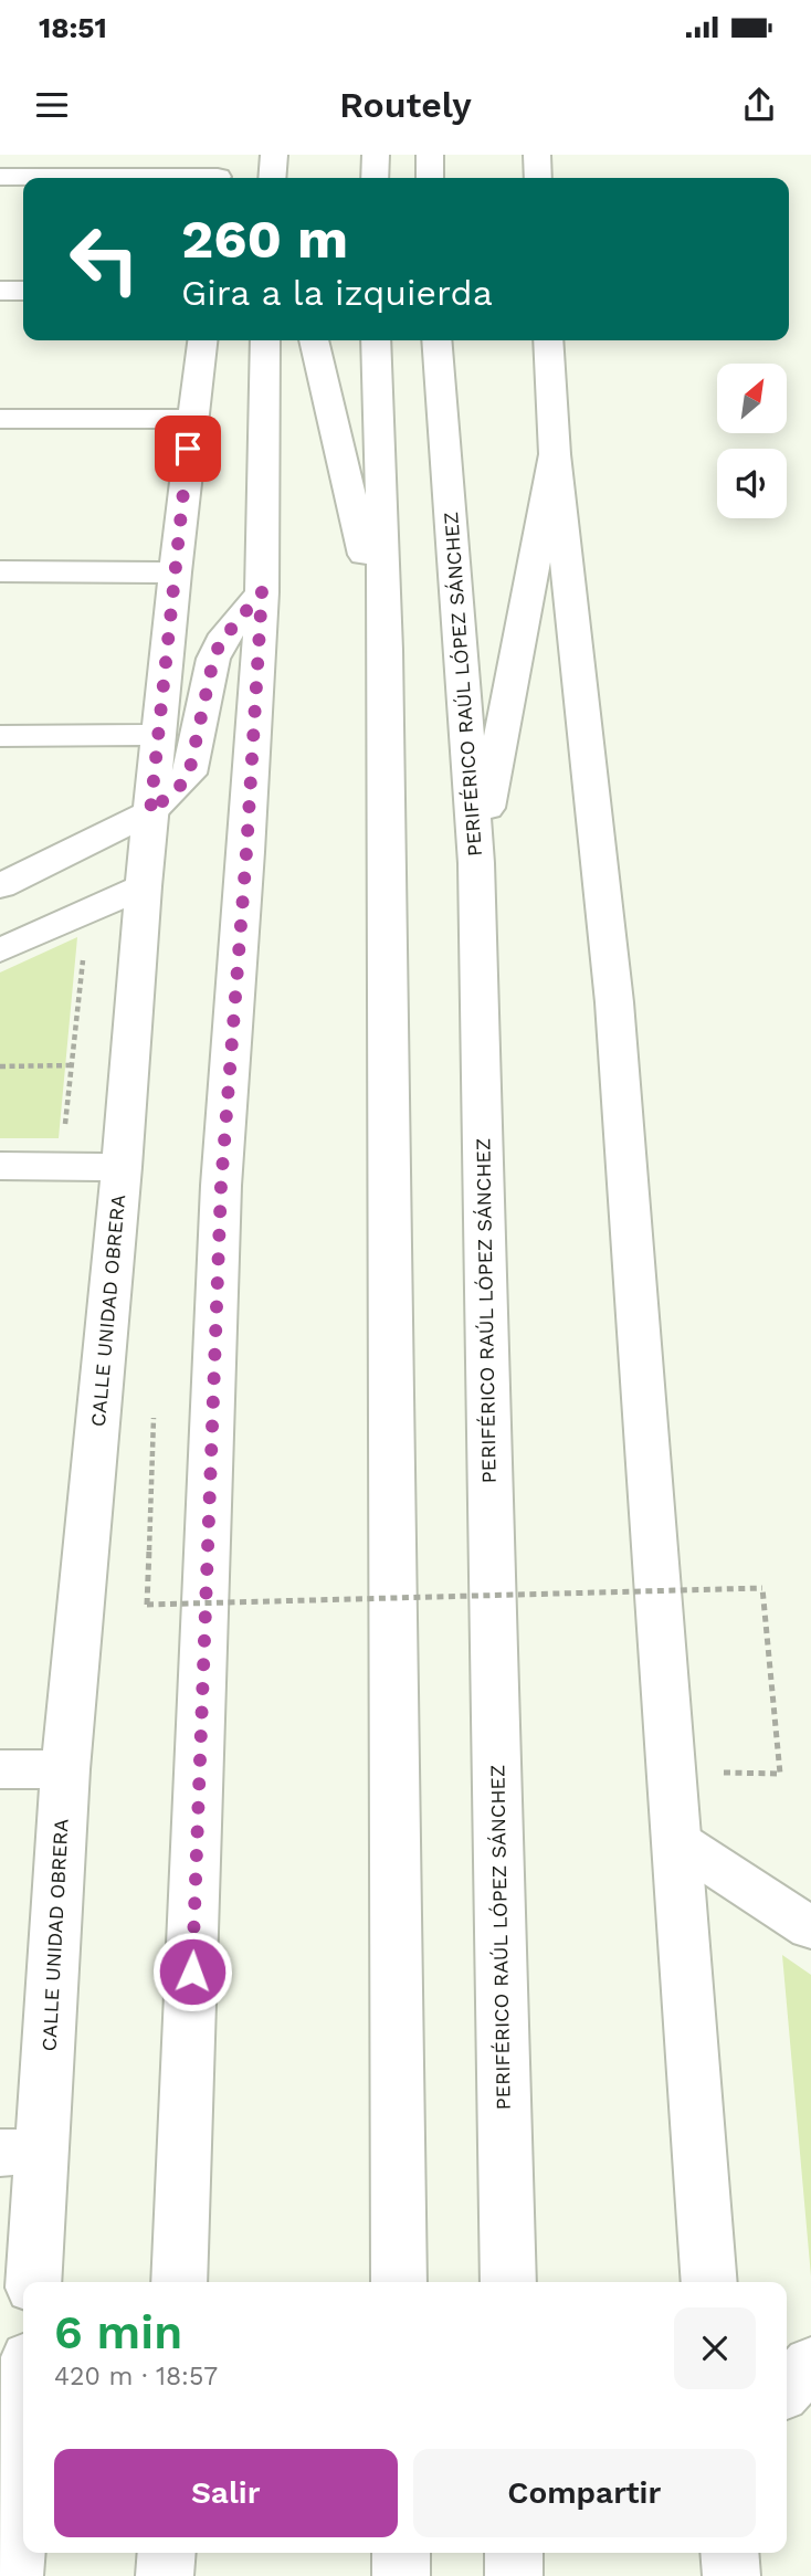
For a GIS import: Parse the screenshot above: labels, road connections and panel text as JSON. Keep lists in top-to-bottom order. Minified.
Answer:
{"streets":{"main road":["PERIFÉRICO RAÚL LÓPEZ SÁNCHEZ","CALLE UNIDAD OBRERA"]},"north":"top right","page":{"status":"18:51","header":"Routely","turn":["260 m","Gira a la izquierda"],"heading":["6 min","420 m · 18:57"],"buttons":["Salir","Compartir"]}}
